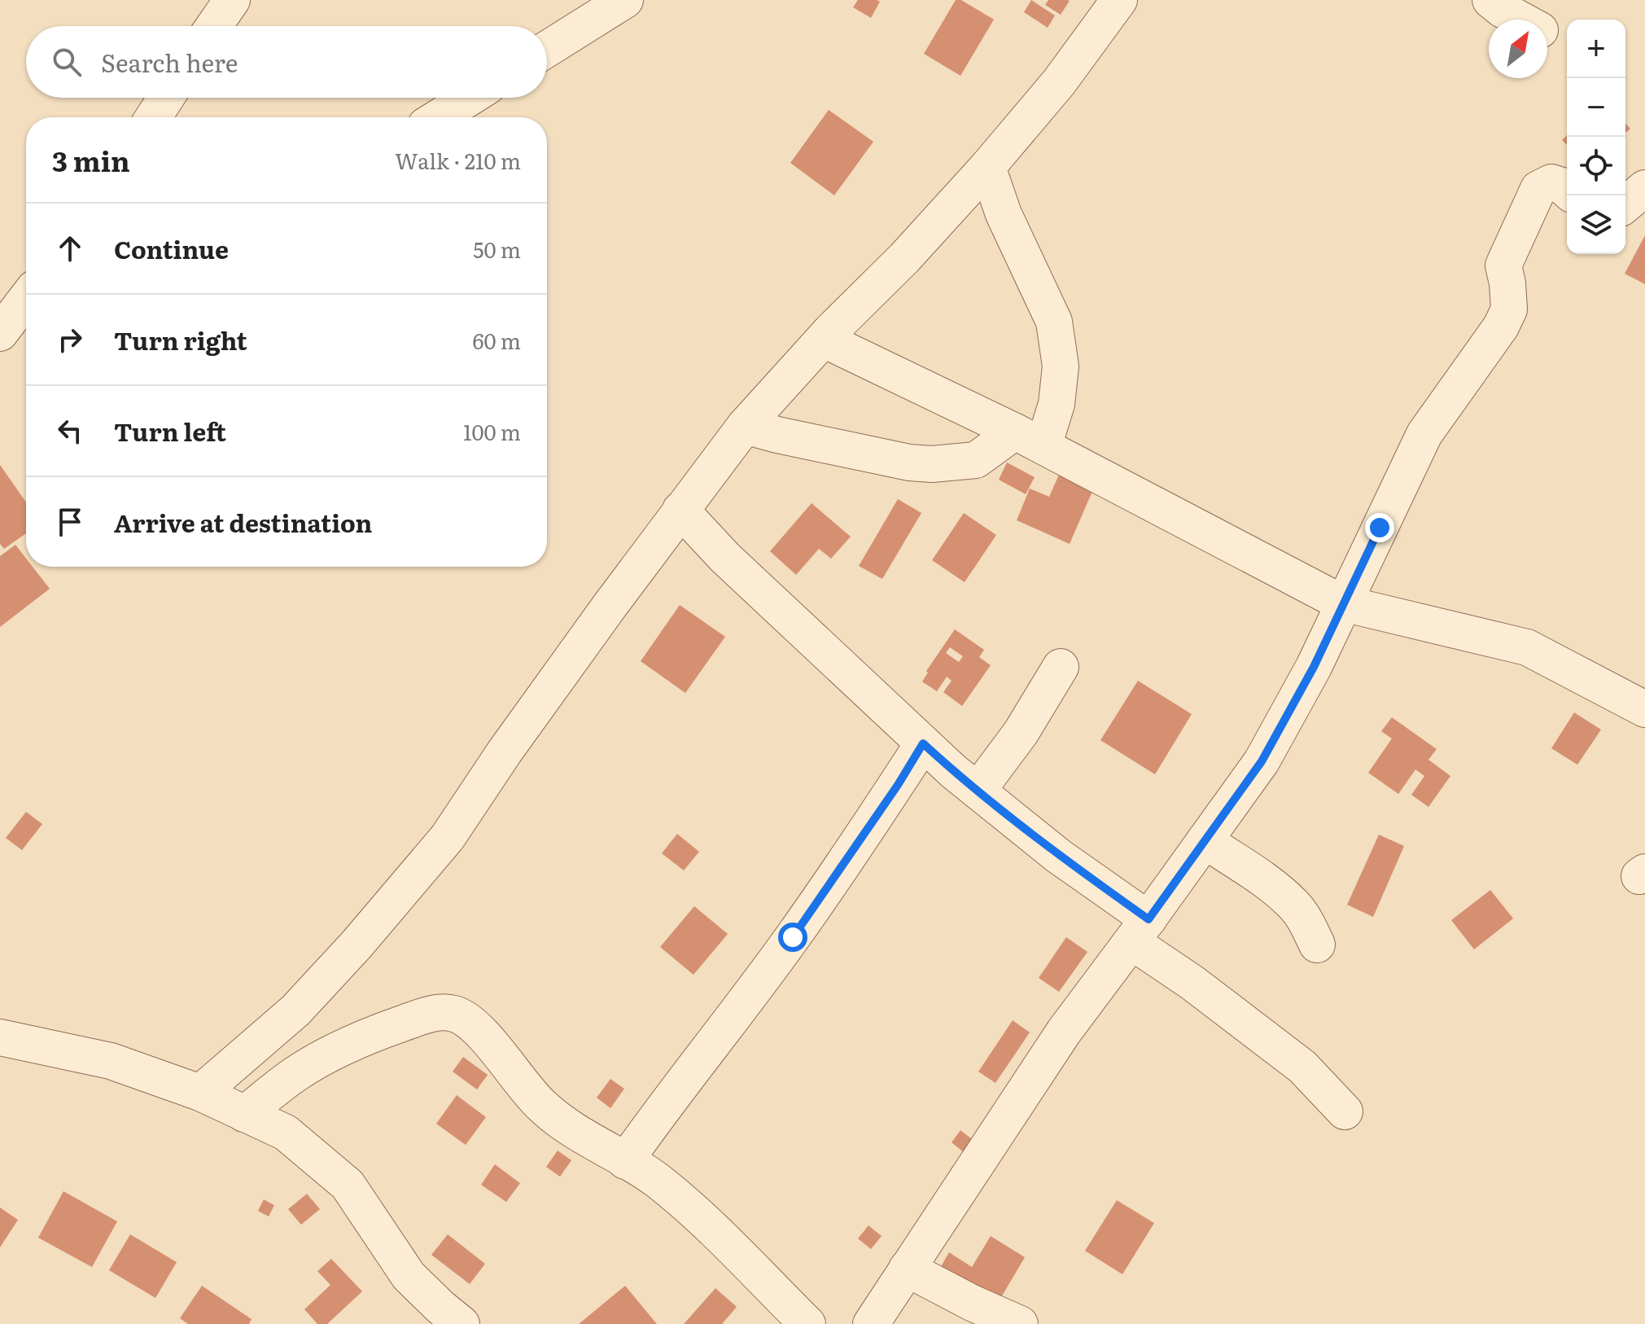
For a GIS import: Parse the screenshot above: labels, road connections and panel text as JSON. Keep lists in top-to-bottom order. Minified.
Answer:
{"north":"top right","page":{"map_buttons":["+","−"],"search":"Search here","heading":["3 min","Walk · 210 m"],"list":[["Continue","50 m"],["Turn right","60 m"],["Turn left","100 m"],"Arrive at destination"]}}
